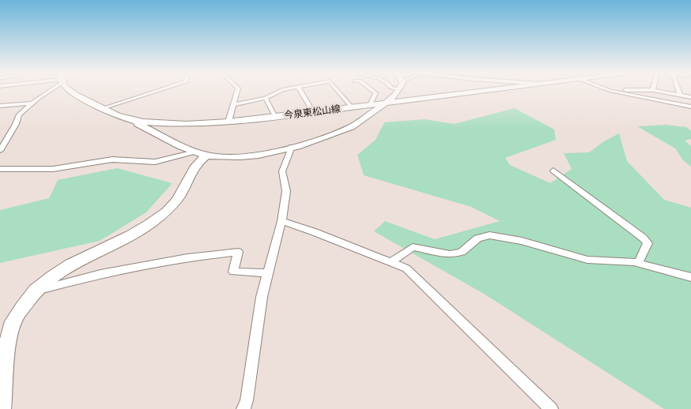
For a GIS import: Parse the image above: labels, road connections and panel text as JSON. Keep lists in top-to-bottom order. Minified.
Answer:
{"streets":{"main road":["今泉東松山線"]}}
